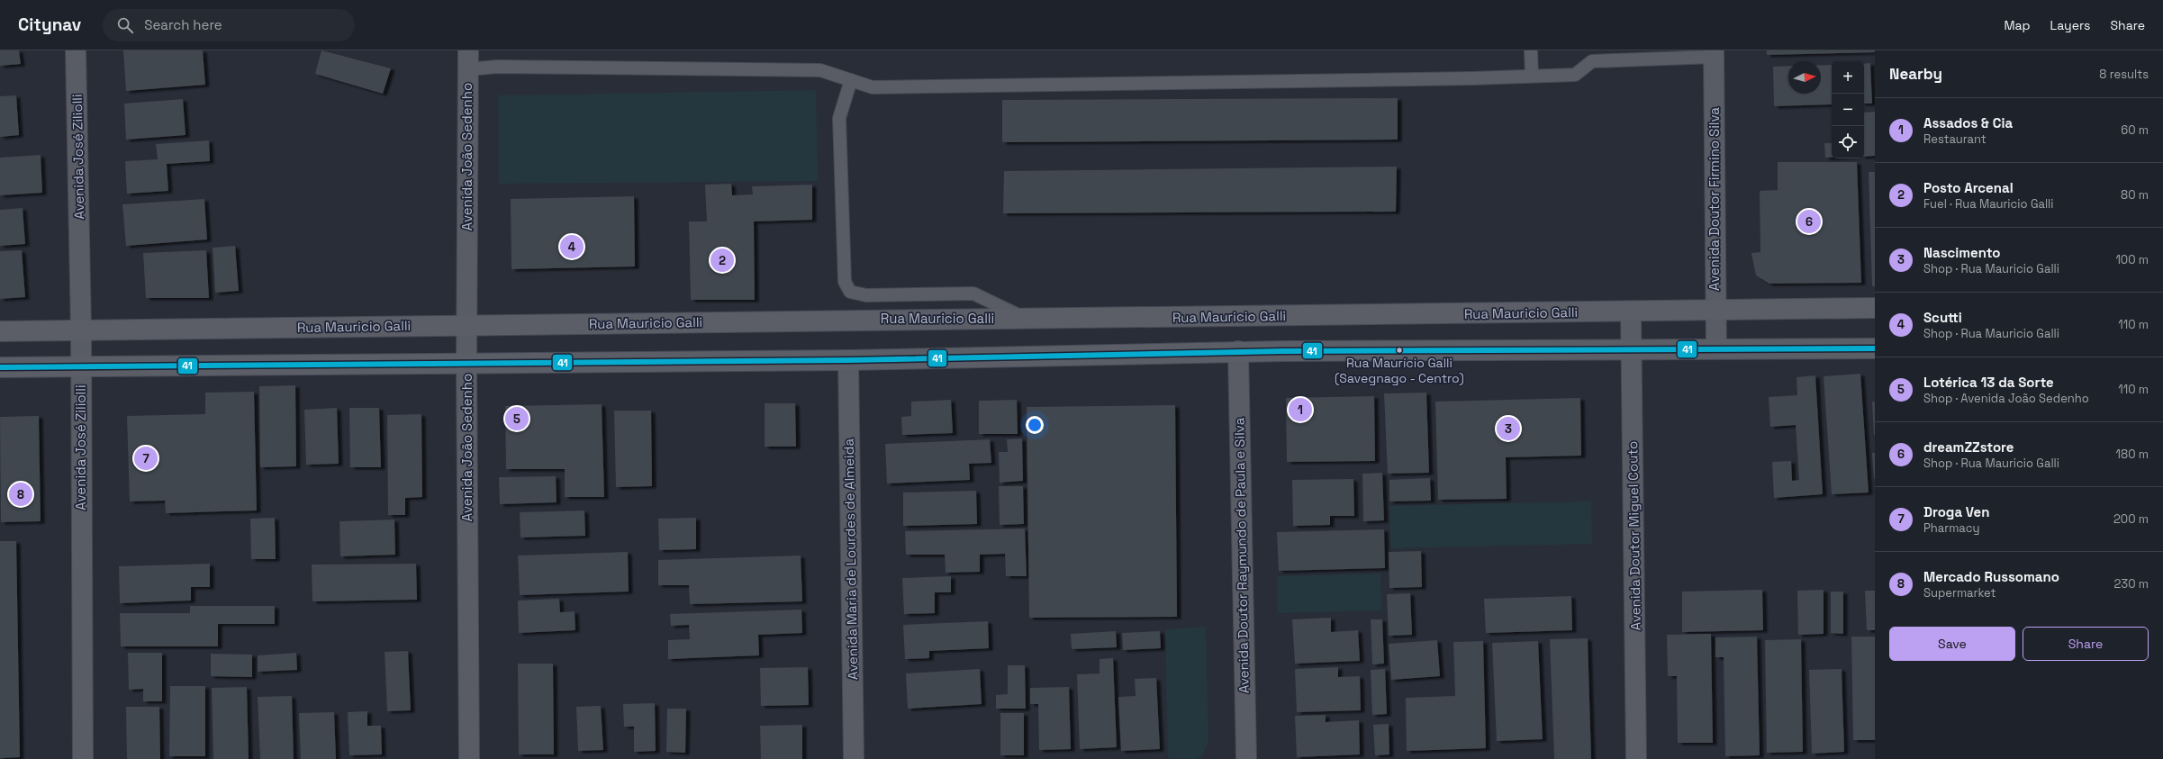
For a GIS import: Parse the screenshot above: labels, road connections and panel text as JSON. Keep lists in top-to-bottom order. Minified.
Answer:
{"streets":{"main road":["Rua Mauricio Galli"],"street":["Avenida José Ziliolli","Avenida João Sedenho","Avenida Doutor Firmino Silva","Avenida Doutor Miguel Couto","Avenida Doutor Raymundo de Paula e Silva","Avenida Maria de Lourdes de Almeida"]},"crossings":[["Avenida José Ziliolli","Rua Mauricio Galli"],["Avenida João Sedenho","Rua Mauricio Galli"],["Avenida Doutor Firmino Silva","Rua Mauricio Galli"],["Rua Mauricio Galli","Avenida Doutor Miguel Couto"]],"places":["Rua Maurício Galli (Savegnago - Centro)"],"lines":["transit line 41"],"north":"right","page":{"header":"Citynav","search":"Search here","nav":["Map","Layers","Share"],"heading":["Nearby","8 results"],"map_buttons":["+","−"],"list":[{"mark":"1","name":"Assados & Cia","note":"Restaurant","value":"60 m"},{"mark":"2","name":"Posto Arcenal","note":"Fuel · Rua Mauricio Galli","value":"80 m"},{"mark":"3","name":"Nascimento","note":"Shop · Rua Mauricio Galli","value":"100 m"},{"mark":"4","name":"Scutti","note":"Shop · Rua Mauricio Galli","value":"110 m"},{"mark":"5","name":"Lotérica 13 da Sorte","note":"Shop · Avenida João Sedenho","value":"110 m"},{"mark":"6","name":"dreamZZstore","note":"Shop · Rua Mauricio Galli","value":"180 m"},{"mark":"7","name":"Droga Ven","note":"Pharmacy","value":"200 m"},{"mark":"8","name":"Mercado Russomano","note":"Supermarket","value":"230 m"}],"pins":["6","4","2","1","5","3","7","8"],"buttons":["Save","Share"]}}
